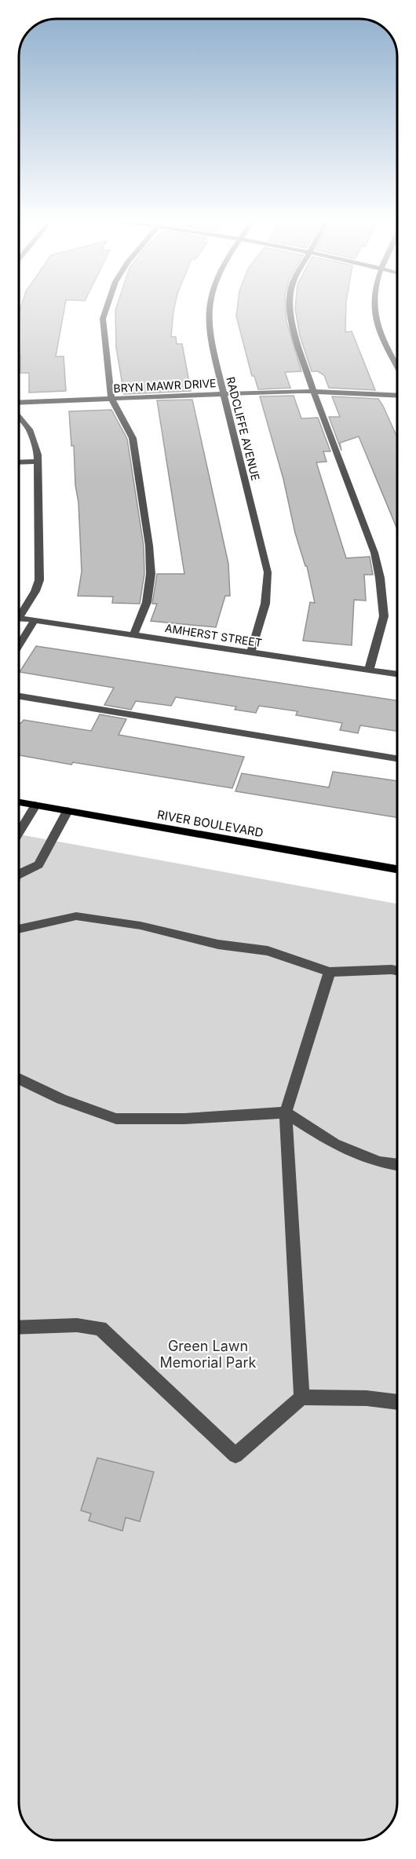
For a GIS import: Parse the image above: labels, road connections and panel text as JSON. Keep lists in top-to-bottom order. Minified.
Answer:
{"streets":{"main road":["RIVER BOULEVARD"],"street":["BRYN MAWR DRIVE","RADCLIFFE AVENUE","AMHERST STREET"]},"crossings":[["BRYN MAWR DRIVE","RADCLIFFE AVENUE"],["RADCLIFFE AVENUE","AMHERST STREET"]],"parks":["Green Lawn Memorial Park"]}
